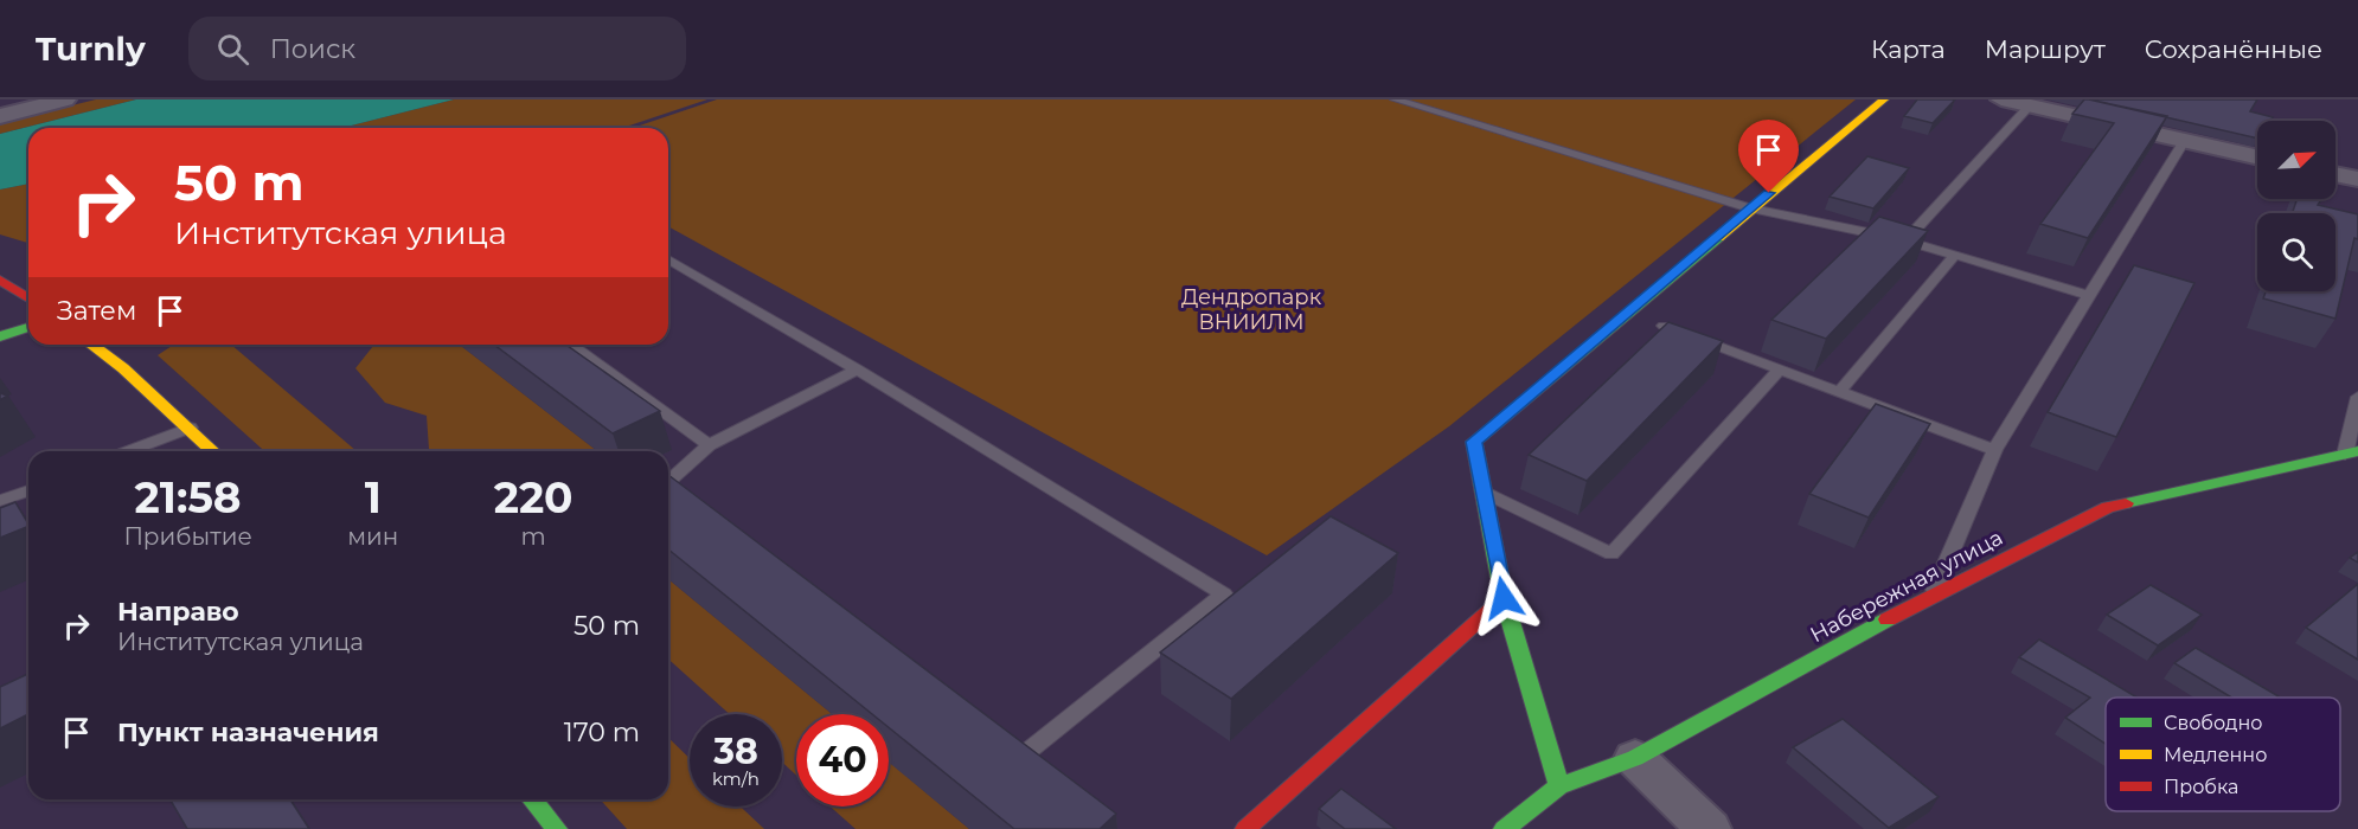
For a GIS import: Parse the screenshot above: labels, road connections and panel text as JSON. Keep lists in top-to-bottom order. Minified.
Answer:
{"streets":{"street":["Набережная улица"]},"parks":["Дендропарк ВНИИЛМ"],"legend":["Свободно","Медленно","Пробка"],"north":"top right","page":{"header":"Turnly","search":"Поиск","nav":["Карта","Маршрут","Сохранённые"],"turn":["50 m","Институтская улица"],"then":"Затем","eta":["21:58","Прибытие","1","мин","220","m"],"list":[{"name":"Направо","note":"Институтская улица","value":"50 m"},{"name":"Пункт назначения","value":"170 m"}],"speed":"38 km/h","limit":"40"}}
